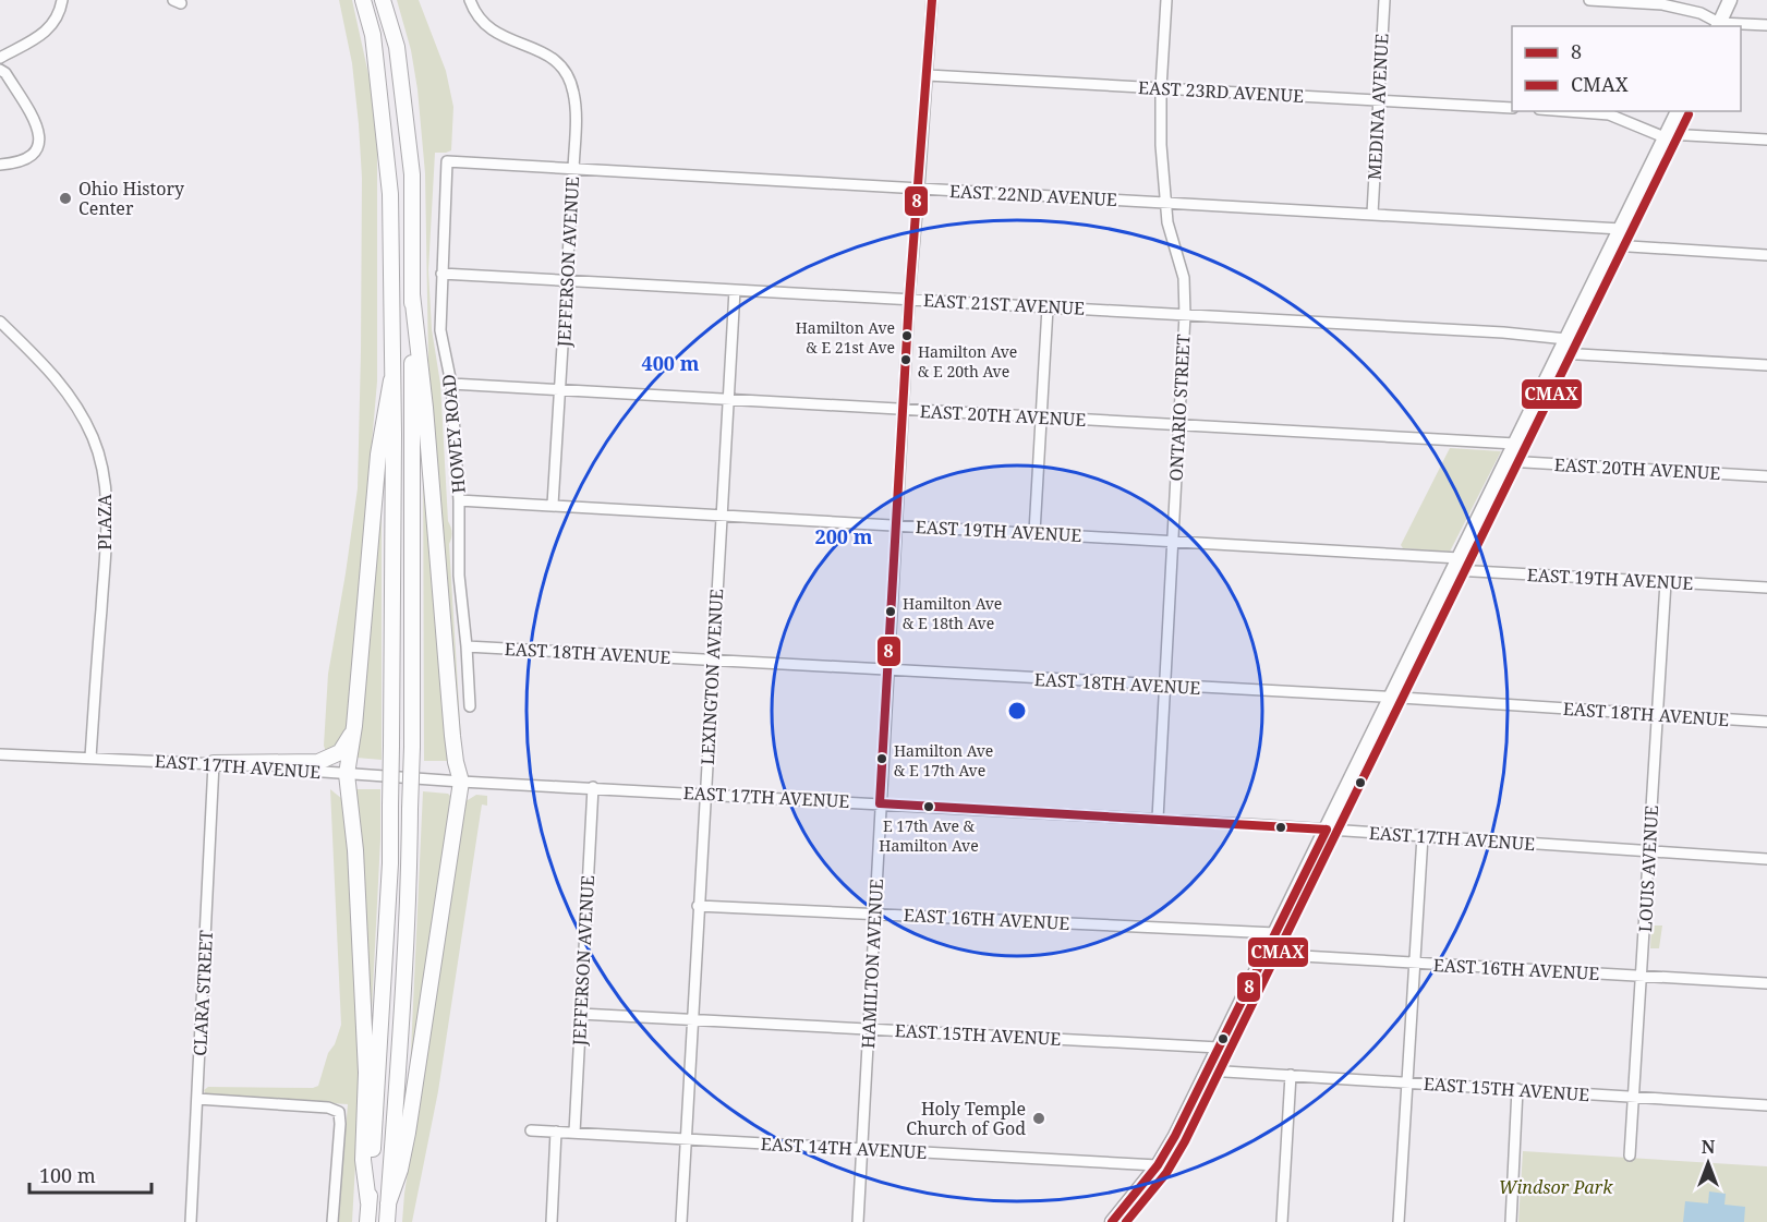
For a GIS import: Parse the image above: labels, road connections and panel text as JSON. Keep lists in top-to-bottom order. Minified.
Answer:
{"streets":{"street":["EAST 23RD AVENUE","MEDINA AVENUE","EAST 22ND AVENUE","JEFFERSON AVENUE","EAST 21ST AVENUE","ONTARIO STREET","EAST 20TH AVENUE","HOWEY ROAD","PLAZA","EAST 19TH AVENUE","EAST 18TH AVENUE","LEXINGTON AVENUE","EAST 17TH AVENUE","LOUIS AVENUE","EAST 16TH AVENUE","HAMILTON AVENUE","CLARA STREET","EAST 15TH AVENUE","EAST 14TH AVENUE"]},"crossings":[["EAST 23RD AVENUE","MEDINA AVENUE"],["EAST 23RD AVENUE","ONTARIO STREET"],["EAST 23RD AVENUE","HAMILTON AVENUE"],["MEDINA AVENUE","EAST 22ND AVENUE"],["EAST 22ND AVENUE","JEFFERSON AVENUE"],["EAST 22ND AVENUE","ONTARIO STREET"],["EAST 22ND AVENUE","HOWEY ROAD"],["EAST 22ND AVENUE","HAMILTON AVENUE"],["JEFFERSON AVENUE","EAST 21ST AVENUE"],["JEFFERSON AVENUE","EAST 20TH AVENUE"],["JEFFERSON AVENUE","EAST 19TH AVENUE"],["JEFFERSON AVENUE","EAST 17TH AVENUE"],["JEFFERSON AVENUE","EAST 15TH AVENUE"],["JEFFERSON AVENUE","EAST 14TH AVENUE"],["EAST 21ST AVENUE","ONTARIO STREET"],["EAST 21ST AVENUE","HOWEY ROAD"],["EAST 21ST AVENUE","LEXINGTON AVENUE"],["EAST 21ST AVENUE","HAMILTON AVENUE"],["ONTARIO STREET","EAST 20TH AVENUE"],["ONTARIO STREET","EAST 19TH AVENUE"],["ONTARIO STREET","EAST 18TH AVENUE"],["ONTARIO STREET","EAST 17TH AVENUE"],["EAST 20TH AVENUE","HOWEY ROAD"],["EAST 20TH AVENUE","LEXINGTON AVENUE"],["EAST 20TH AVENUE","HAMILTON AVENUE"],["HOWEY ROAD","EAST 19TH AVENUE"],["HOWEY ROAD","EAST 18TH AVENUE"],["PLAZA","EAST 17TH AVENUE"],["EAST 19TH AVENUE","LEXINGTON AVENUE"],["EAST 19TH AVENUE","LOUIS AVENUE"],["EAST 19TH AVENUE","HAMILTON AVENUE"],["EAST 18TH AVENUE","LEXINGTON AVENUE"],["EAST 18TH AVENUE","LOUIS AVENUE"],["EAST 18TH AVENUE","HAMILTON AVENUE"],["LEXINGTON AVENUE","EAST 17TH AVENUE"],["LEXINGTON AVENUE","EAST 16TH AVENUE"],["LEXINGTON AVENUE","EAST 15TH AVENUE"],["LEXINGTON AVENUE","EAST 14TH AVENUE"],["EAST 17TH AVENUE","LOUIS AVENUE"],["EAST 17TH AVENUE","HAMILTON AVENUE"],["EAST 17TH AVENUE","CLARA STREET"],["LOUIS AVENUE","EAST 16TH AVENUE"],["LOUIS AVENUE","EAST 15TH AVENUE"],["EAST 16TH AVENUE","HAMILTON AVENUE"],["HAMILTON AVENUE","EAST 15TH AVENUE"],["HAMILTON AVENUE","EAST 14TH AVENUE"]],"parks":["Windsor Park"],"places":["Ohio History Center","Hamilton Ave & E 21st Ave","Hamilton Ave & E 20th Ave","Hamilton Ave & E 18th Ave","Hamilton Ave & E 17th Ave","E 17th Ave & Hamilton Ave","Holy Temple Church of God"],"lines":["transit line 8","transit line CMAX"],"legend":["8","CMAX"],"scale_bar":"100 m","north":"top","rings":["400 m","200 m"]}
